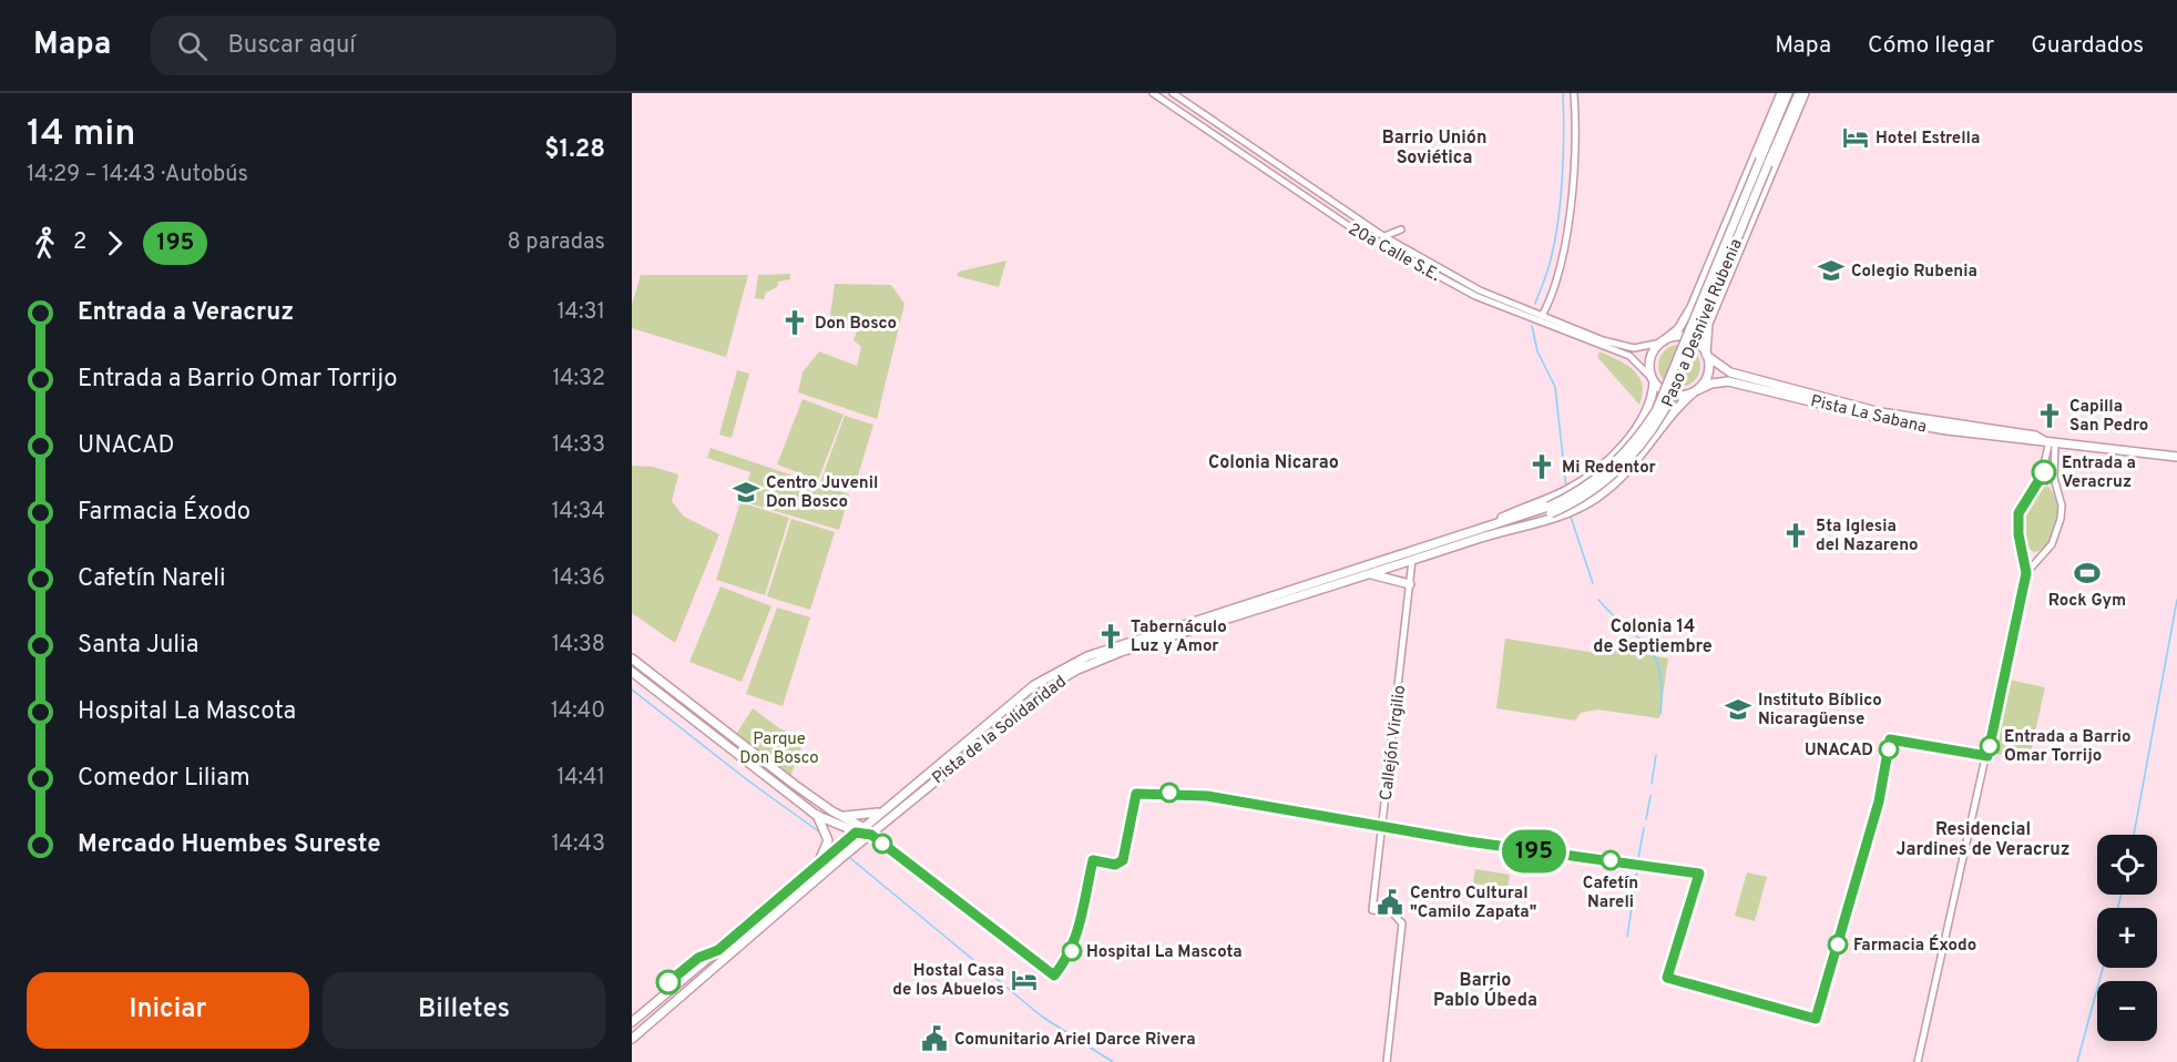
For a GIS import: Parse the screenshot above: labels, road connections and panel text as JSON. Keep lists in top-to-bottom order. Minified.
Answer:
{"streets":{"main road":["Paso a Desnivel Rubenia","Pista La Sabana","Pista de la Solidaridad"],"street":["20a Calle S.E.","Callejón Virgilio"]},"crossings":[["20a Calle S.E.","Pista La Sabana"],["20a Calle S.E.","Pista de la Solidaridad"],["Paso a Desnivel Rubenia","Pista de la Solidaridad"],["Pista La Sabana","Pista de la Solidaridad"],["Pista de la Solidaridad","Callejón Virgilio"]],"districts":["Barrio Unión Soviética","Colonia Nicarao","Colonia 14 de Septiembre","Residencial Jardines de Veracruz","Barrio Pablo Úbeda"],"parks":["Parque Don Bosco"],"places":{"hotel":["Hotel Estrella","Hostal Casa de los Abuelos"],"school or university":["Colegio Rubenia","Centro Juvenil Don Bosco","Instituto Bíblico Nicaragüense"],"church":["Don Bosco","Capilla San Pedro","Mi Redentor","5ta Iglesia del Nazareno","Tabernáculo Luz y Amor"],"other":["Entrada a Veracruz","Entrada a Barrio Omar Torrijo","UNACAD","Cafetín Nareli","Farmacia Éxodo","Hospital La Mascota"],"sports":["Rock Gym"],"public building":["Centro Cultural \"Camilo Zapata\"","Comunitario Ariel Darce Rivera"]},"lines":["bus line 195"],"page":{"header":"Mapa","search":"Buscar aquí","nav":["Mapa","Cómo llegar","Guardados"],"heading":["14 min","14:29 – 14:43 · Autobús","$1.28"],"on_map":"195","legs":["2","195","8 paradas"],"list":[{"name":"Entrada a Veracruz","value":"14:31"},{"name":"Entrada a Barrio Omar Torrijo","value":"14:32"},{"name":"UNACAD","value":"14:33"},{"name":"Farmacia Éxodo","value":"14:34"},{"name":"Cafetín Nareli","value":"14:36"},{"name":"Santa Julia","value":"14:38"},{"name":"Hospital La Mascota","value":"14:40"},{"name":"Comedor Liliam","value":"14:41"},{"name":"Mercado Huembes Sureste","value":"14:43"}],"map_buttons":["+","−"],"buttons":["Iniciar","Billetes"]}}
